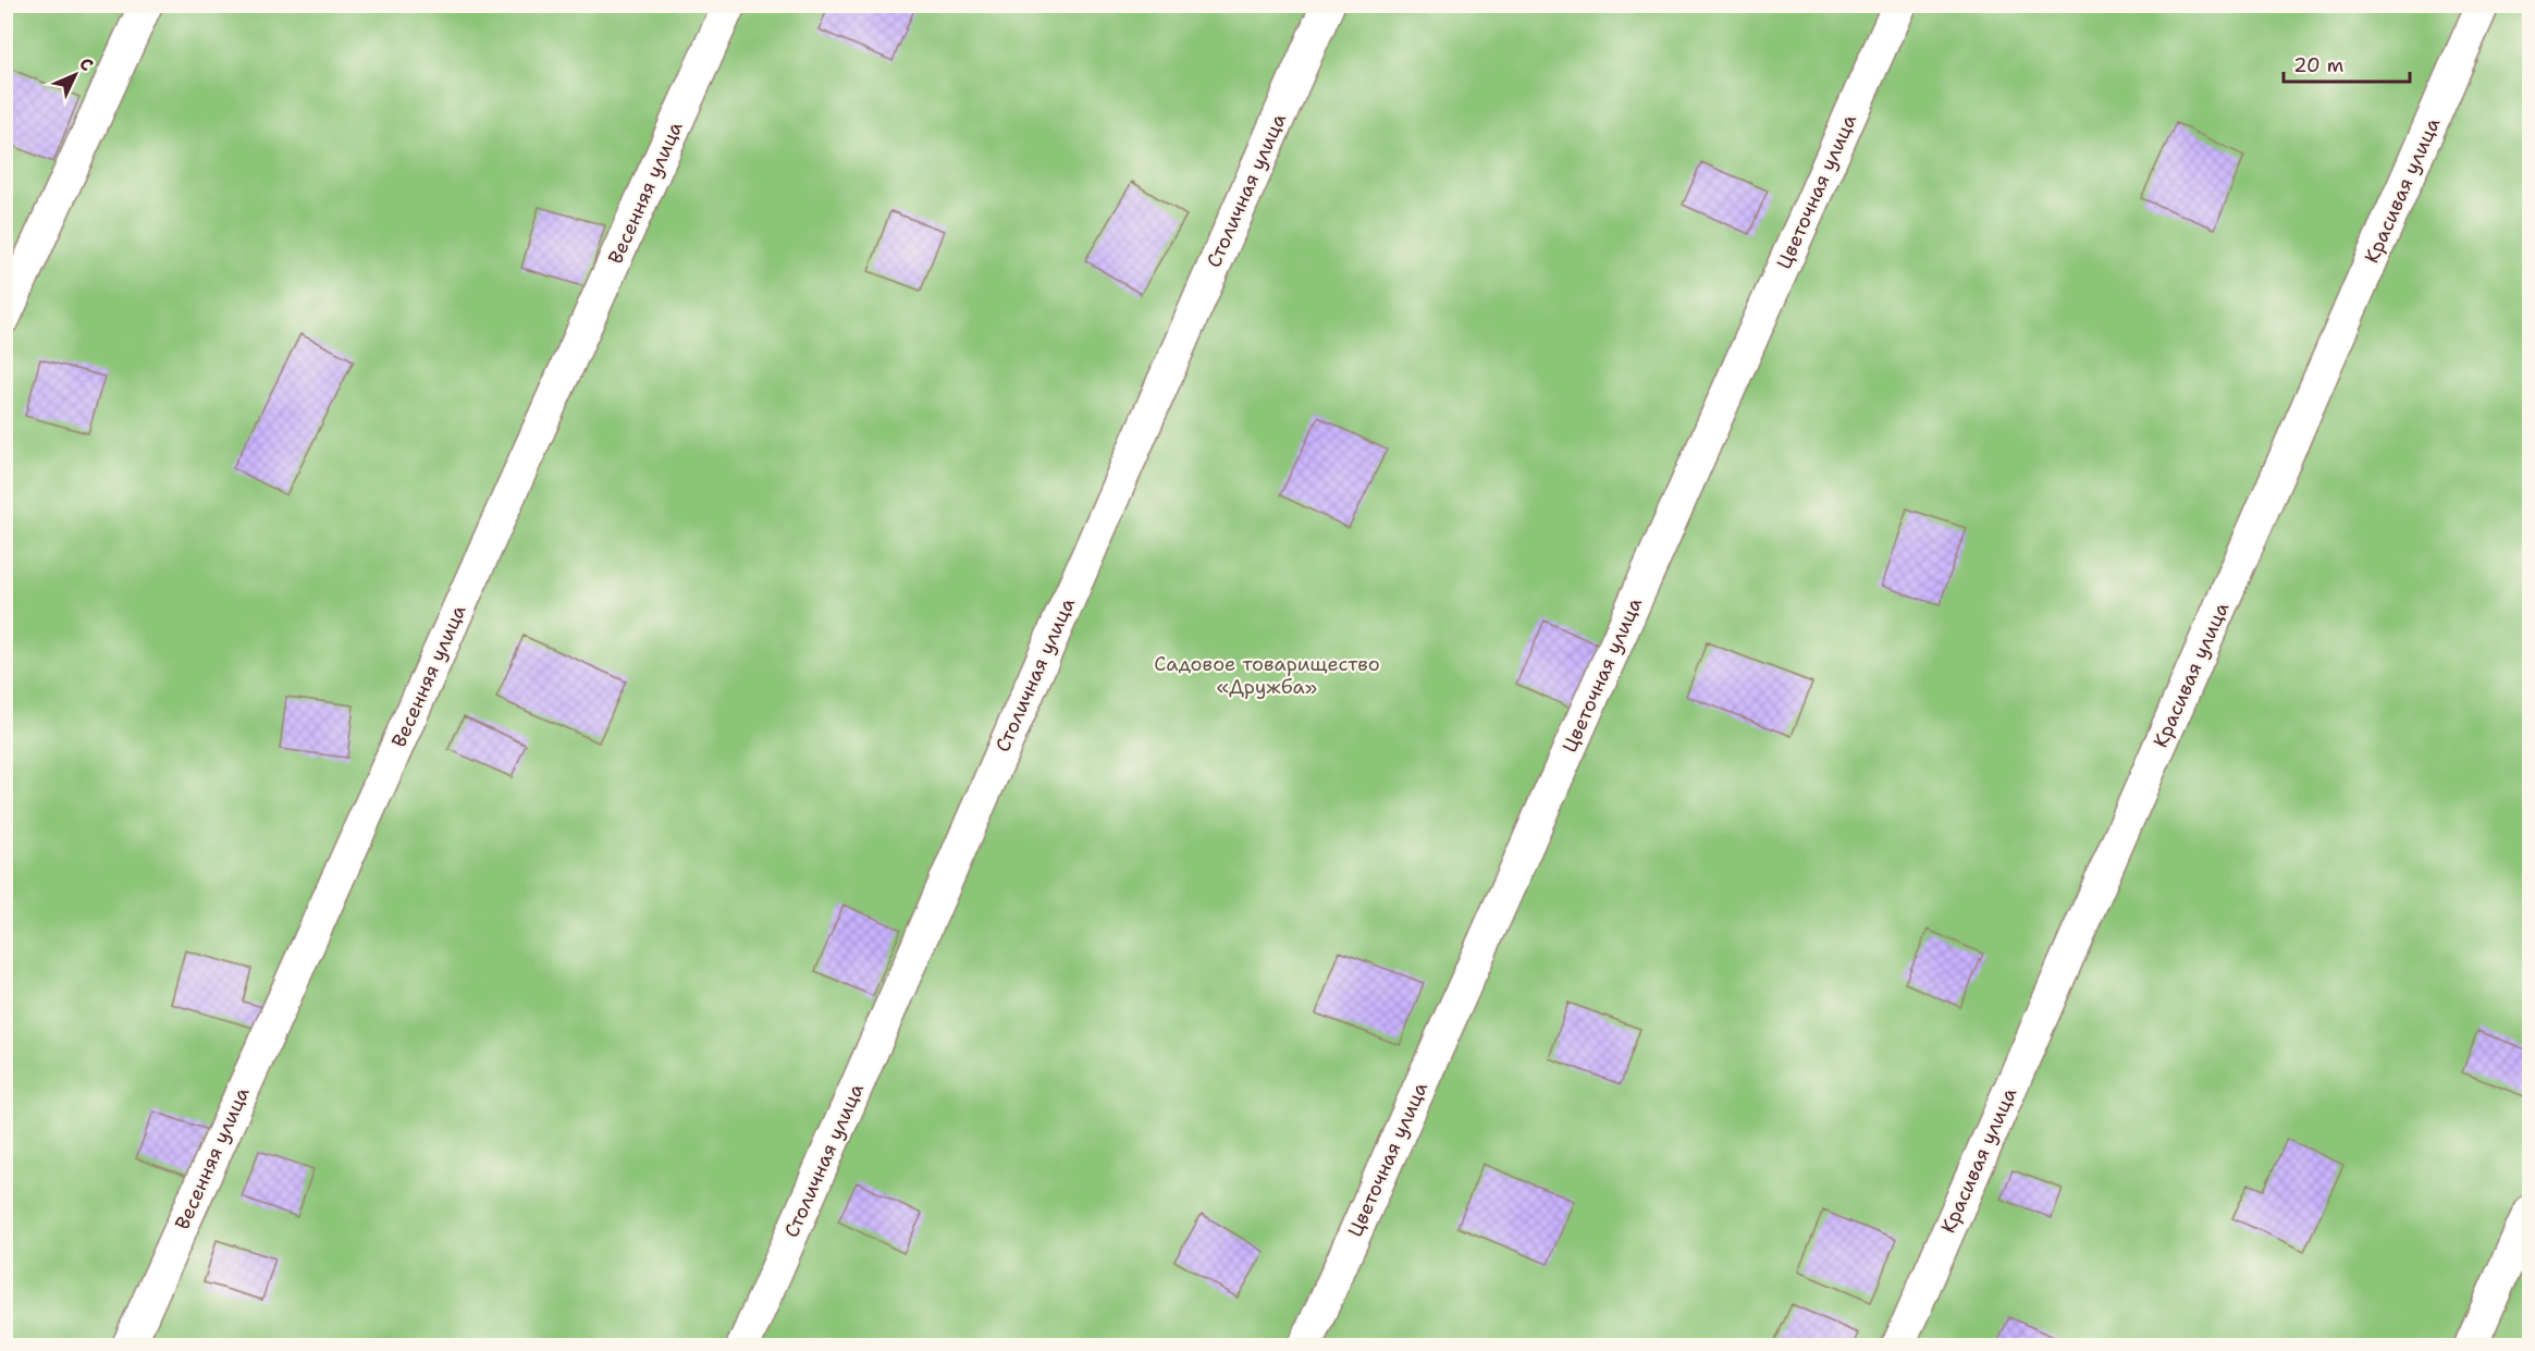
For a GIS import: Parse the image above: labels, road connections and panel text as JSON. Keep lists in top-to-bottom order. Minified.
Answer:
{"streets":{"street":["Столичная улица","Красивая улица","Цветочная улица","Весенняя улица"]},"parks":["Садовое товарищество «Дружба»"],"scale_bar":"20 m","north":"top right"}
